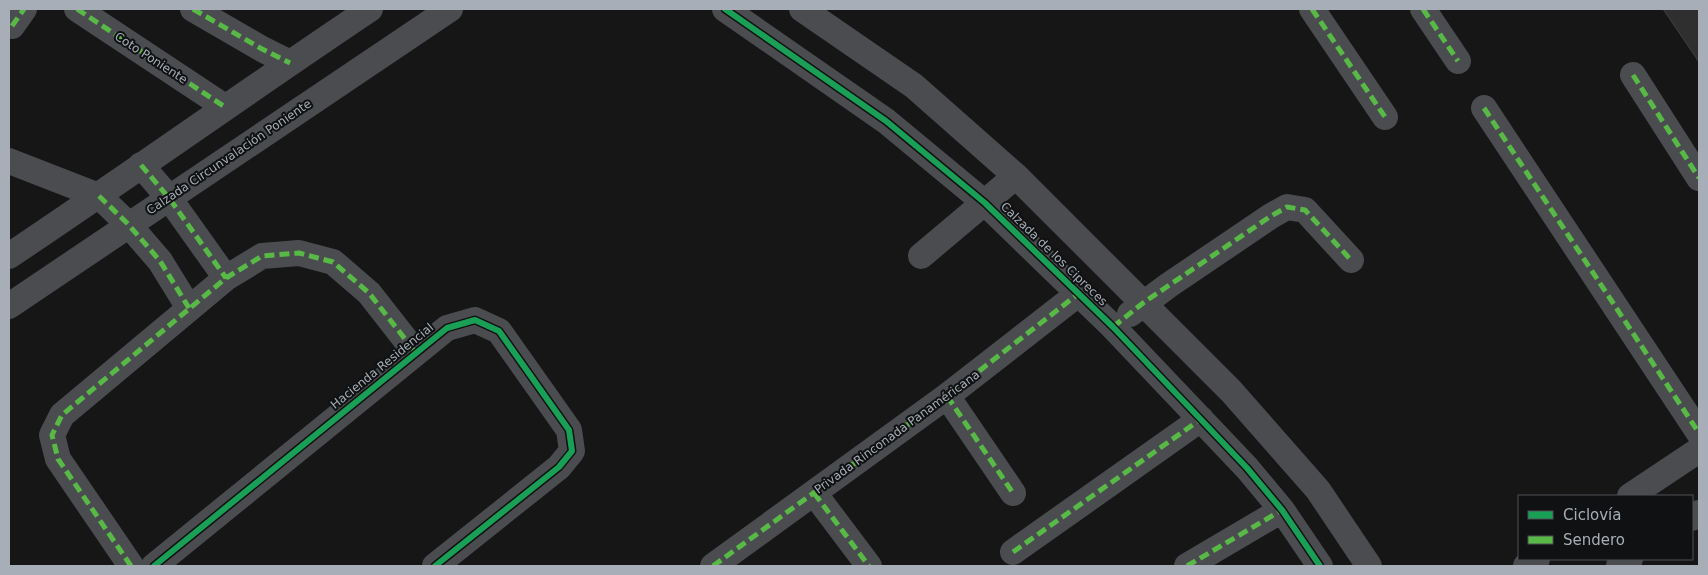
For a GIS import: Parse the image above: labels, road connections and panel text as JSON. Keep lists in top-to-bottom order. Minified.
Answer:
{"streets":{"street":["Coto Poniente","Calzada Circunvalación Poniente","Calzada de los Cipreces","Hacienda Residencial","Privada Rinconada Panaméricana"]},"crossings":[["Calzada de los Cipreces","Privada Rinconada Panaméricana"]],"legend":["Ciclovía","Sendero"]}
